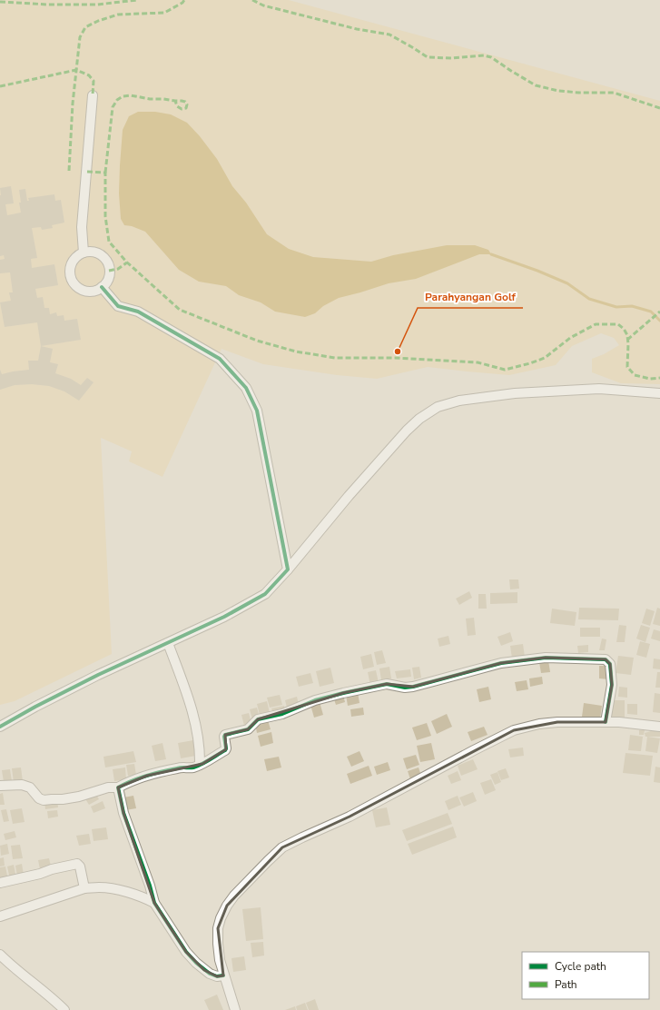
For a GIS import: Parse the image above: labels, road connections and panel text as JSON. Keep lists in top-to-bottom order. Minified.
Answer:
{"places":["Parahyangan Golf"],"legend":["Cycle path","Path"]}
